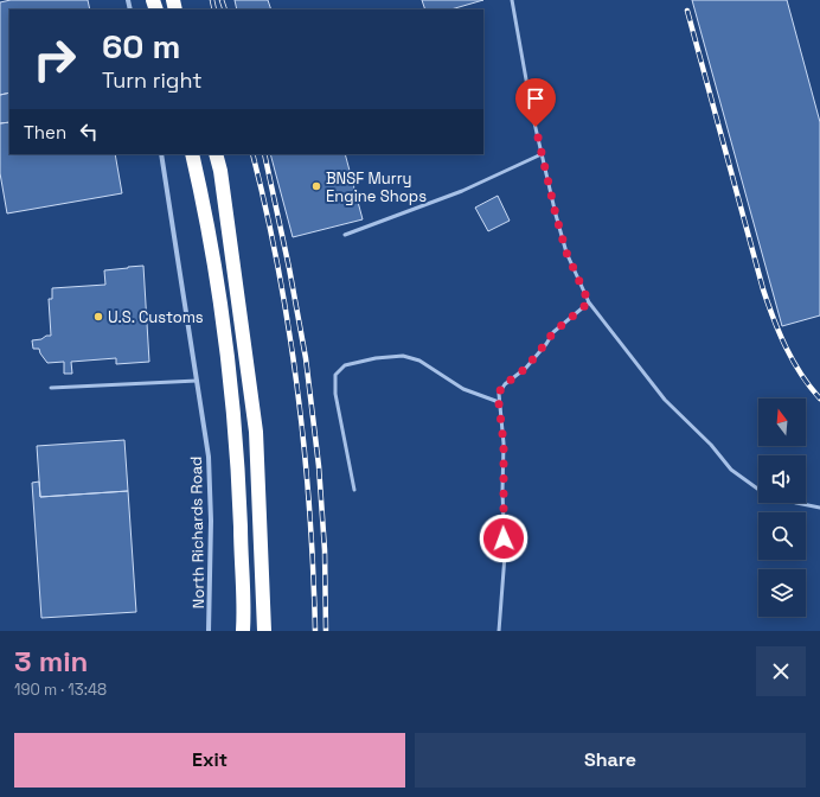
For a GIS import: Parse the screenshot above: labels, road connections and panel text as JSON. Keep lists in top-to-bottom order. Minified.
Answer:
{"streets":{"street":["North Richards Road"]},"places":["BNSF Murry Engine Shops","U.S. Customs"],"north":"top","page":{"turn":["60 m","Turn right"],"then":"Then","heading":["3 min","190 m · 13:48"],"buttons":["Exit","Share"]}}
